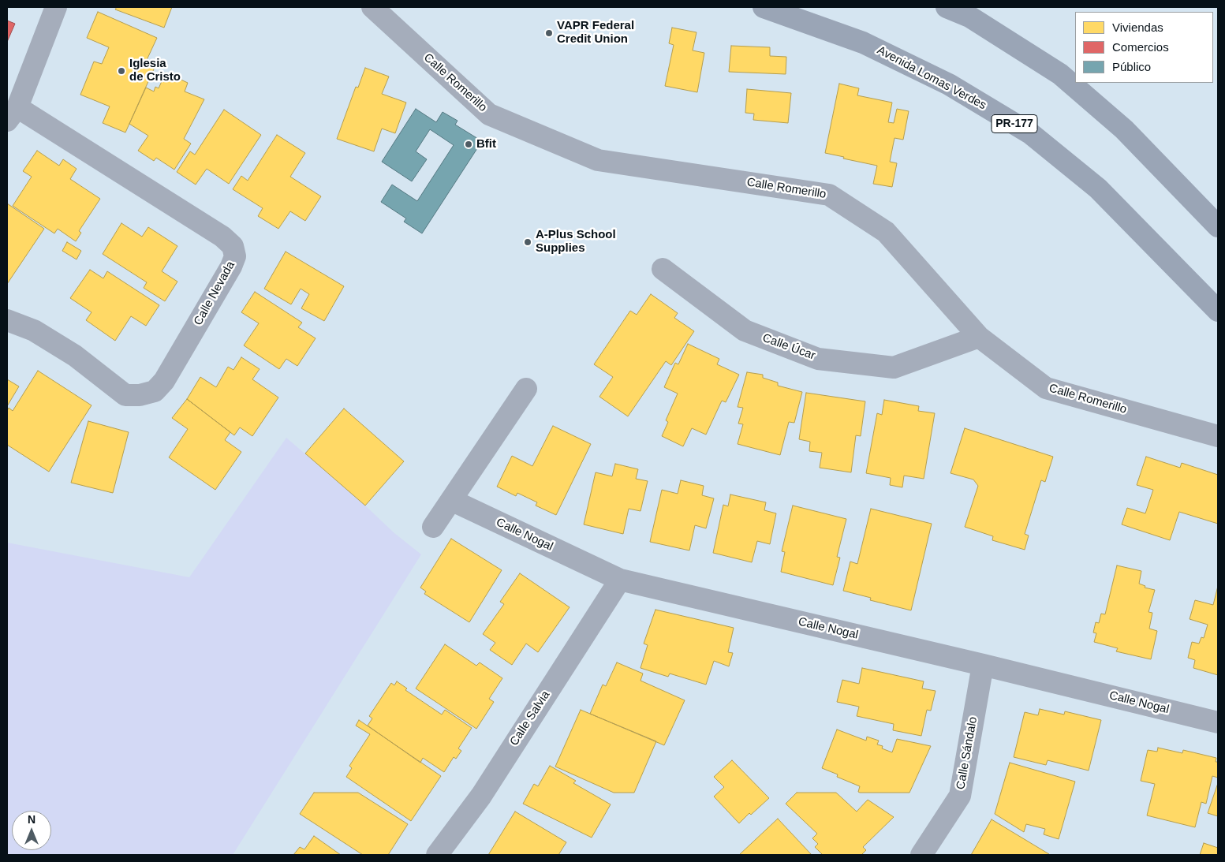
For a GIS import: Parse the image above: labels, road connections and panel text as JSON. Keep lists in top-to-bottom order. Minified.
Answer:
{"streets":{"main road":["Avenida Lomas Verdes","PR-177"],"street":["Calle Romerillo","Calle Nevada","Calle Úcar","Calle Nogal","Calle Salvia","Calle Sándalo"]},"crossings":[["Calle Romerillo","Calle Úcar"],["Calle Nogal","Calle Salvia"],["Calle Nogal","Calle Sándalo"]],"places":["VAPR Federal Credit Union","Iglesia de Cristo","Bfit","A-Plus School Supplies"],"legend":["Viviendas","Comercios","Público"],"north":"top"}
